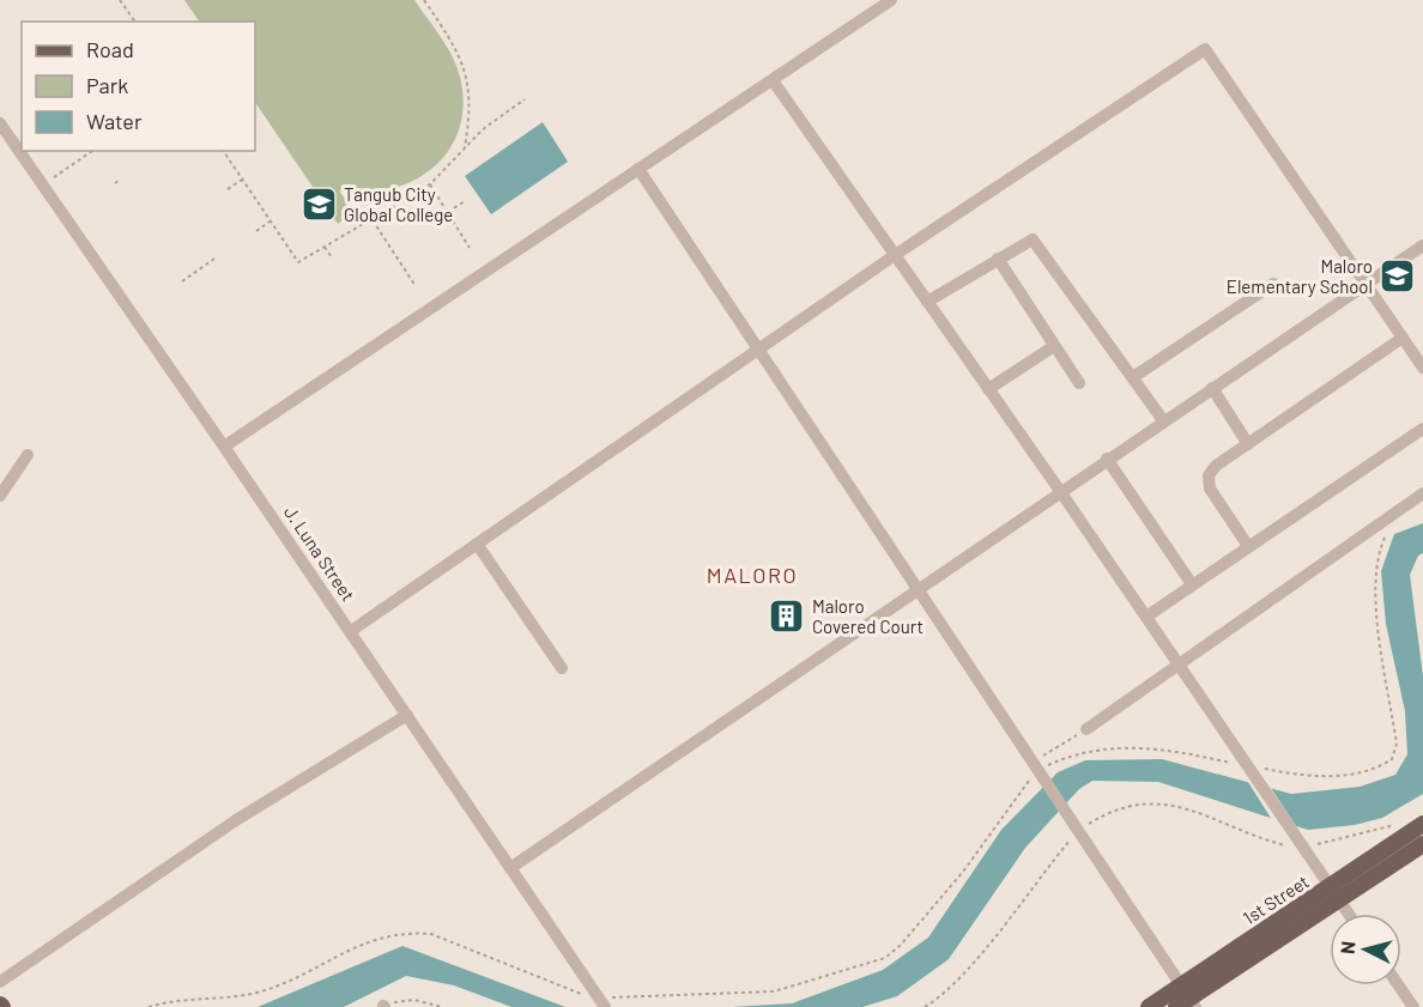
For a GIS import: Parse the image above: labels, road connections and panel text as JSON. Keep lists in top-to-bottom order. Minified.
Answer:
{"streets":{"main road":["1st Street"],"street":["J. Luna Street"]},"districts":["MALORO"],"places":{"school or university":["Tangub City Global College","Maloro Elementary School"],"building":["Maloro Covered Court"]},"legend":["Road","Park","Water"],"north":"left"}
